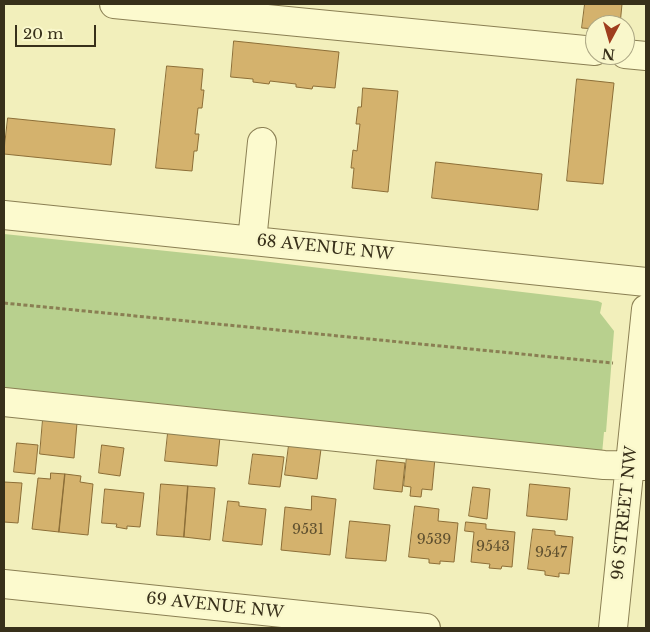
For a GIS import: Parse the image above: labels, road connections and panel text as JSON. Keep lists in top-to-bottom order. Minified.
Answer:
{"streets":{"street":["68 AVENUE NW","96 STREET NW","69 AVENUE NW"]},"house_numbers":["9531","9539","9543","9547"],"scale_bar":"20 m","north":"bottom"}
